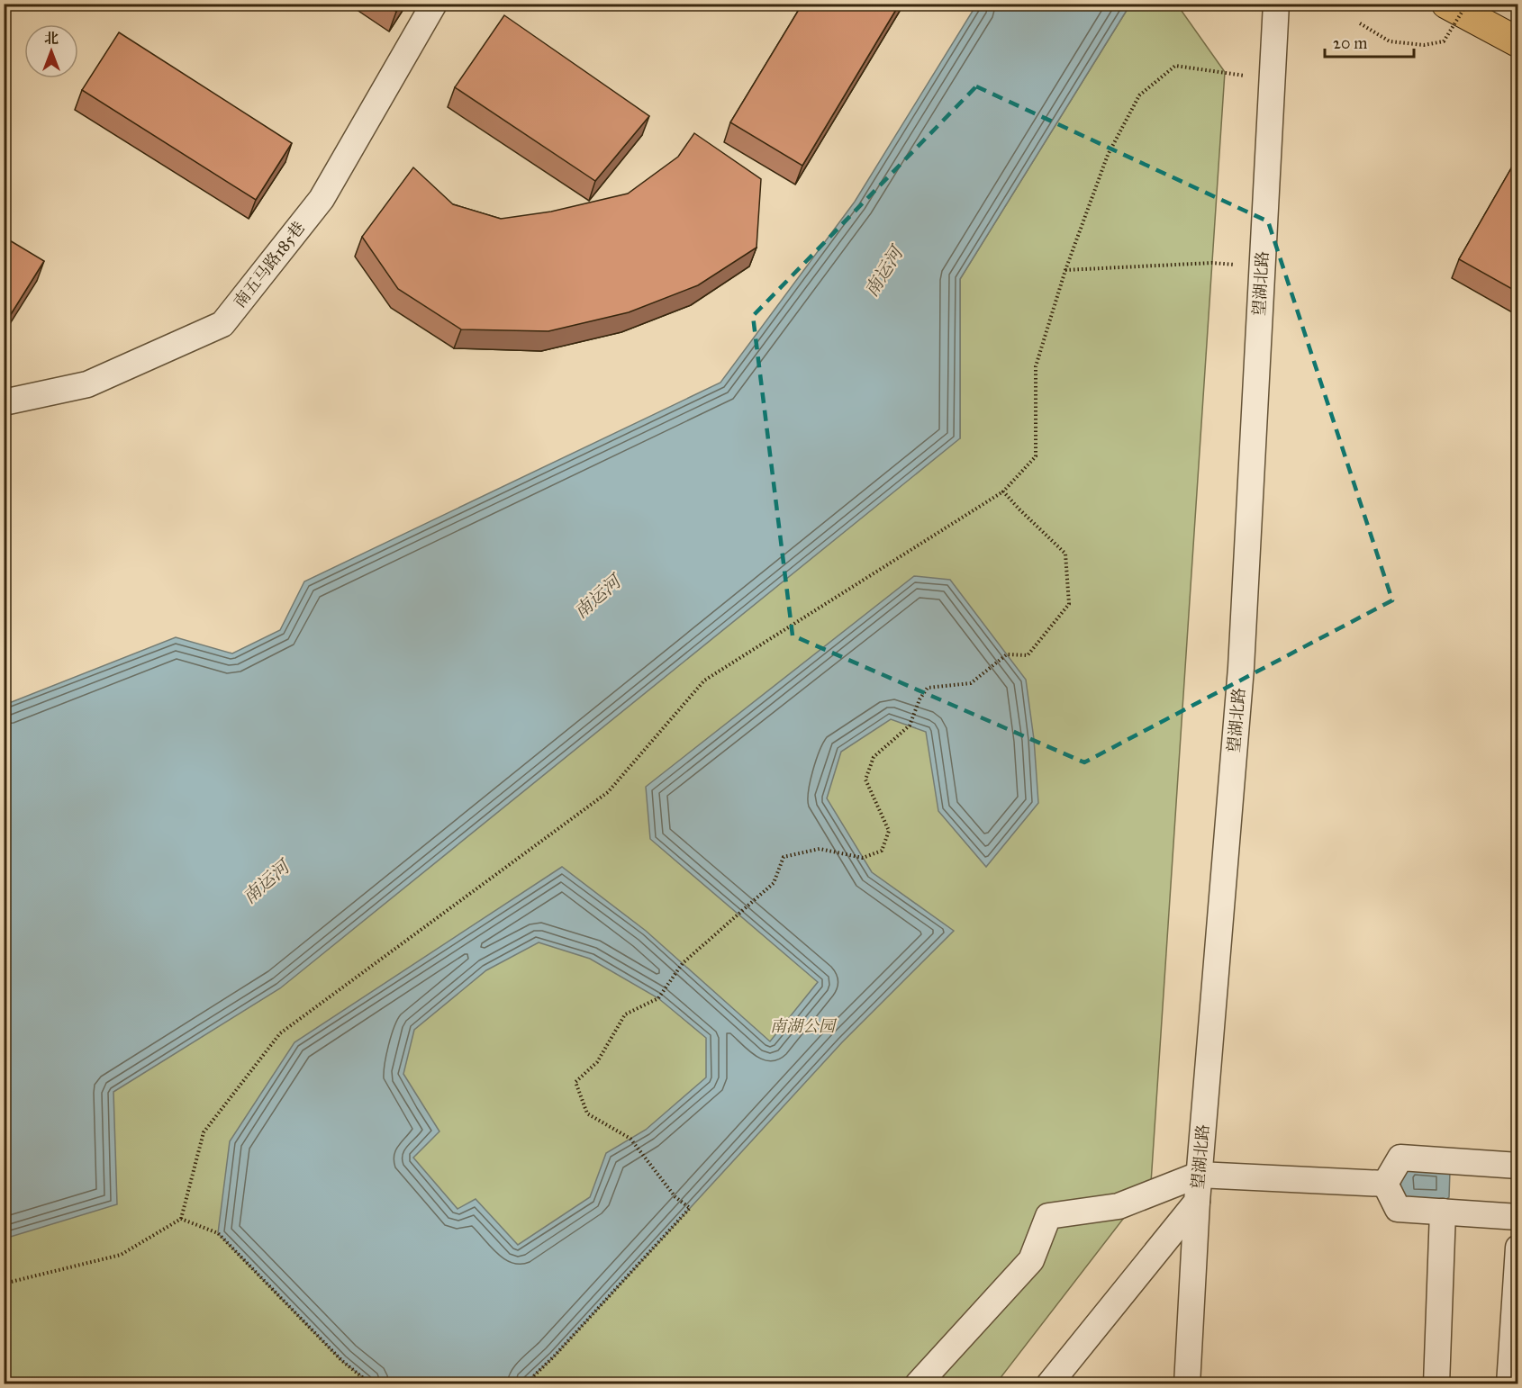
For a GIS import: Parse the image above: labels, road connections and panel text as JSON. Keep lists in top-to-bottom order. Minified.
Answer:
{"streets":{"street":["南五马路185巷","望湖北路"]},"water":["南运河"],"parks":["南湖公园"],"scale_bar":"20 m","north":"top"}
